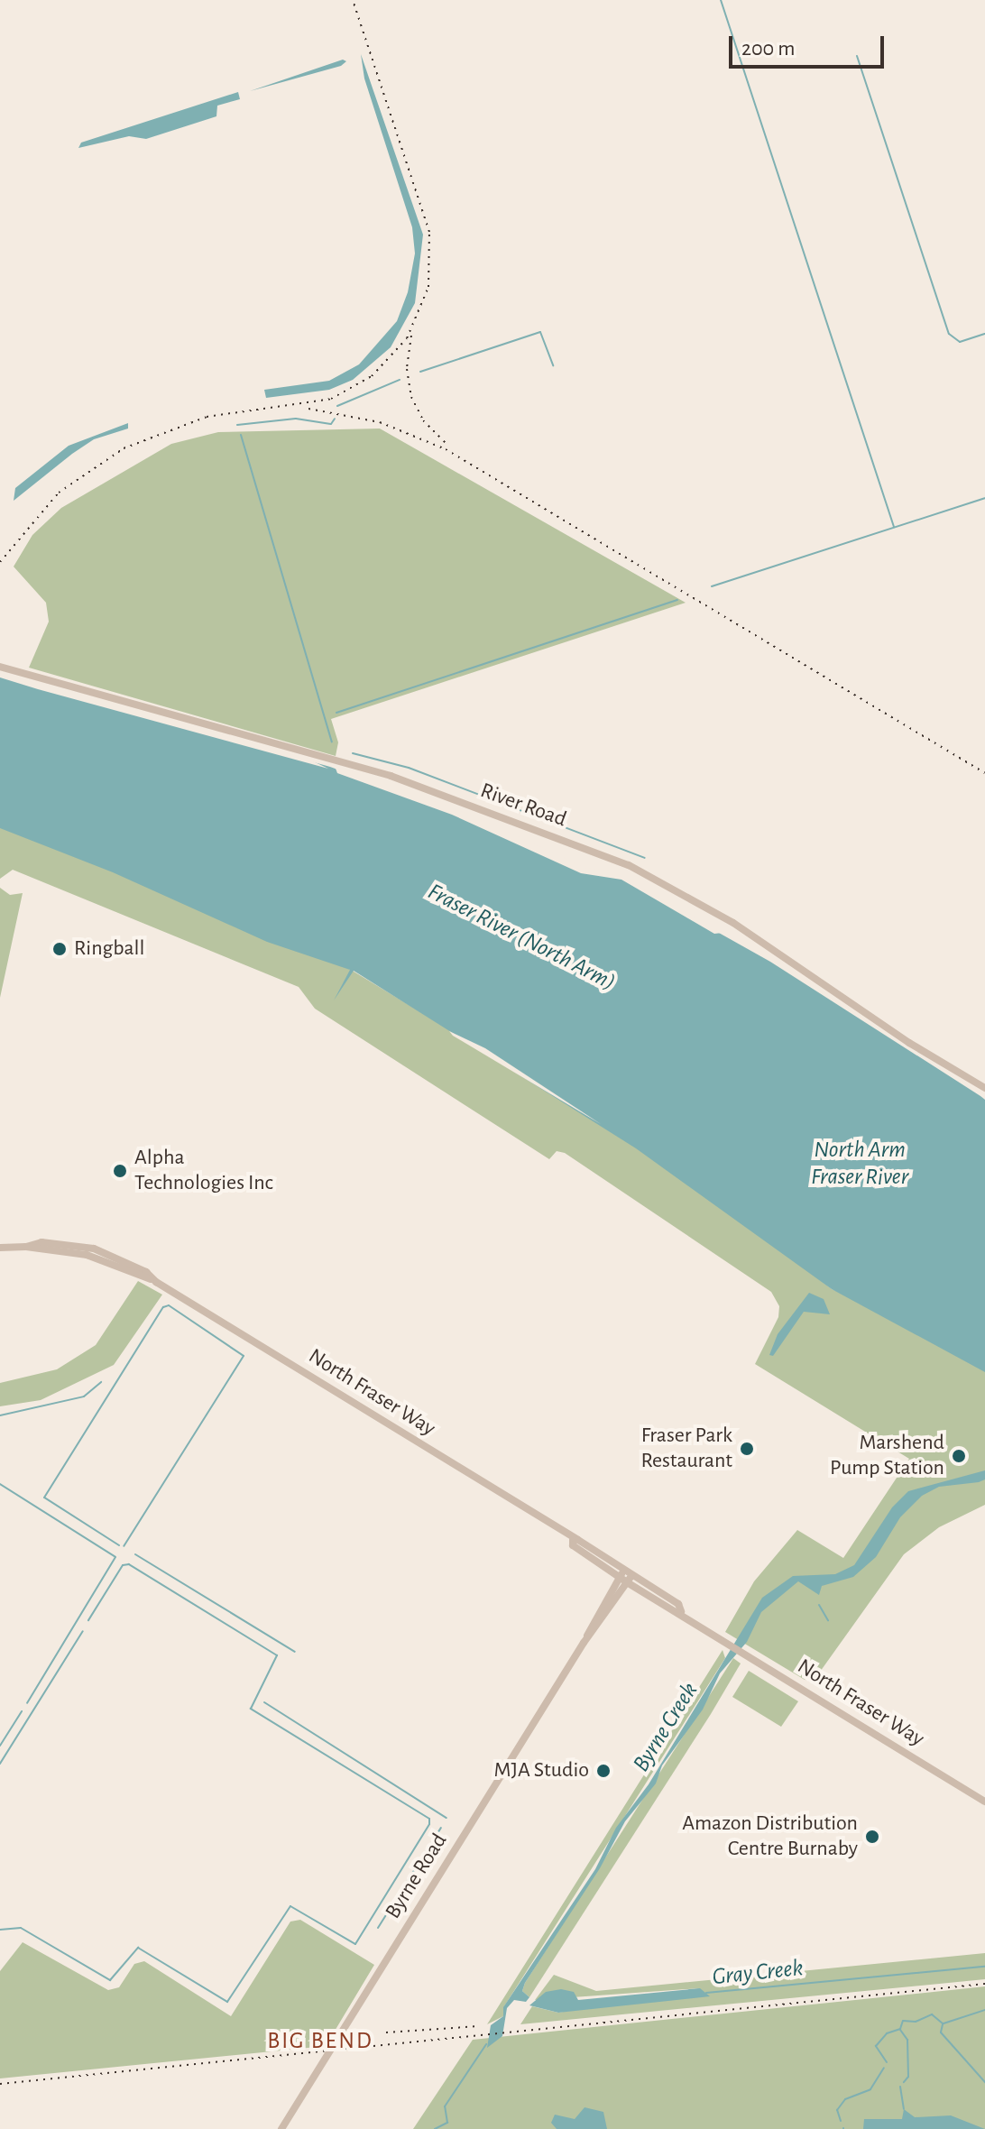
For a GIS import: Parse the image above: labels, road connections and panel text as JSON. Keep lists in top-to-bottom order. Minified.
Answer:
{"streets":{"street":["River Road","North Fraser Way","Byrne Road"]},"crossings":[["North Fraser Way","Byrne Road"]],"districts":["BIG BEND"],"water":["Fraser River (North Arm)","North Arm Fraser River","Byrne Creek","Gray Creek"],"places":["Ringball","Alpha Technologies Inc","Fraser Park Restaurant","Marshend Pump Station","MJA Studio","Amazon Distribution Centre Burnaby"],"scale_bar":"200 m"}
